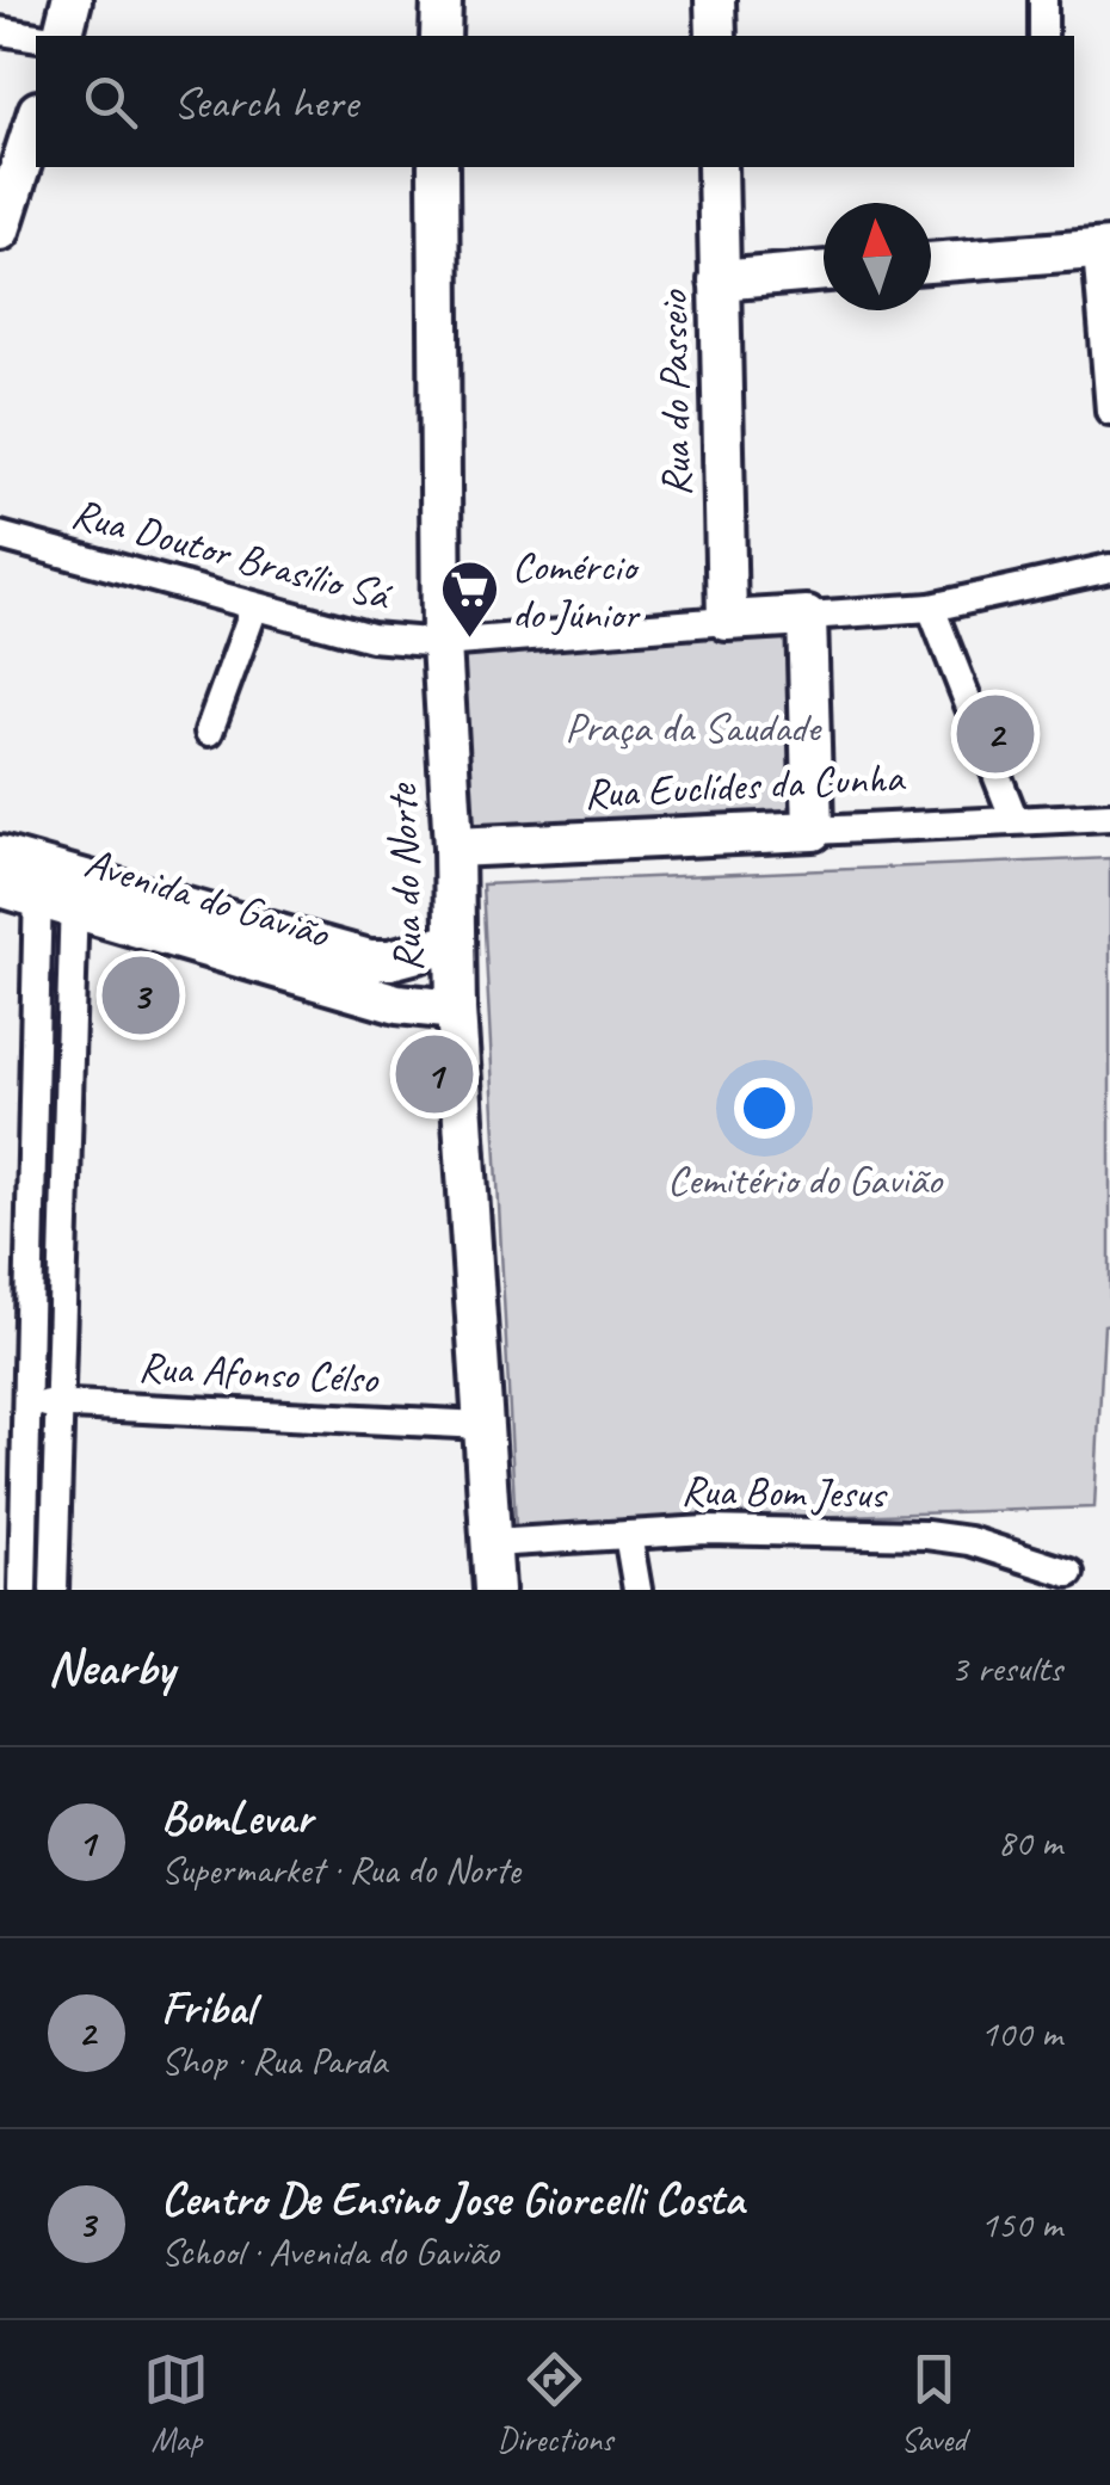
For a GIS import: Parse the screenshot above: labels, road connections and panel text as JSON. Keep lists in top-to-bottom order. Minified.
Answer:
{"streets":{"street":["Rua do Passeio","Rua Doutor Brasílio Sá","Rua Euclídes da Cunha","Rua do Norte","Avenida do Gavião","Rua Afonso Célso","Rua Bom Jesus"]},"crossings":[["Rua do Passeio","Rua Doutor Brasílio Sá"],["Rua Doutor Brasílio Sá","Rua do Norte"],["Rua Euclídes da Cunha","Rua do Norte"],["Rua do Norte","Avenida do Gavião"],["Rua do Norte","Rua Afonso Célso"],["Rua do Norte","Rua Bom Jesus"]],"parks":["Praça da Saudade","Cemitério do Gavião"],"places":{"supermarket":["Comércio do Júnior"]},"north":"top","page":{"search":"Search here","pins":["2","3","1"],"heading":["Nearby","3 results"],"list":[{"mark":"1","name":"BomLevar","note":"Supermarket · Rua do Norte","value":"80 m"},{"mark":"2","name":"Fribal","note":"Shop · Rua Parda","value":"100 m"},{"mark":"3","name":"Centro De Ensino Jose Giorcelli Costa","note":"School · Avenida do Gavião","value":"150 m"}],"nav":["Map","Directions","Saved"]}}
